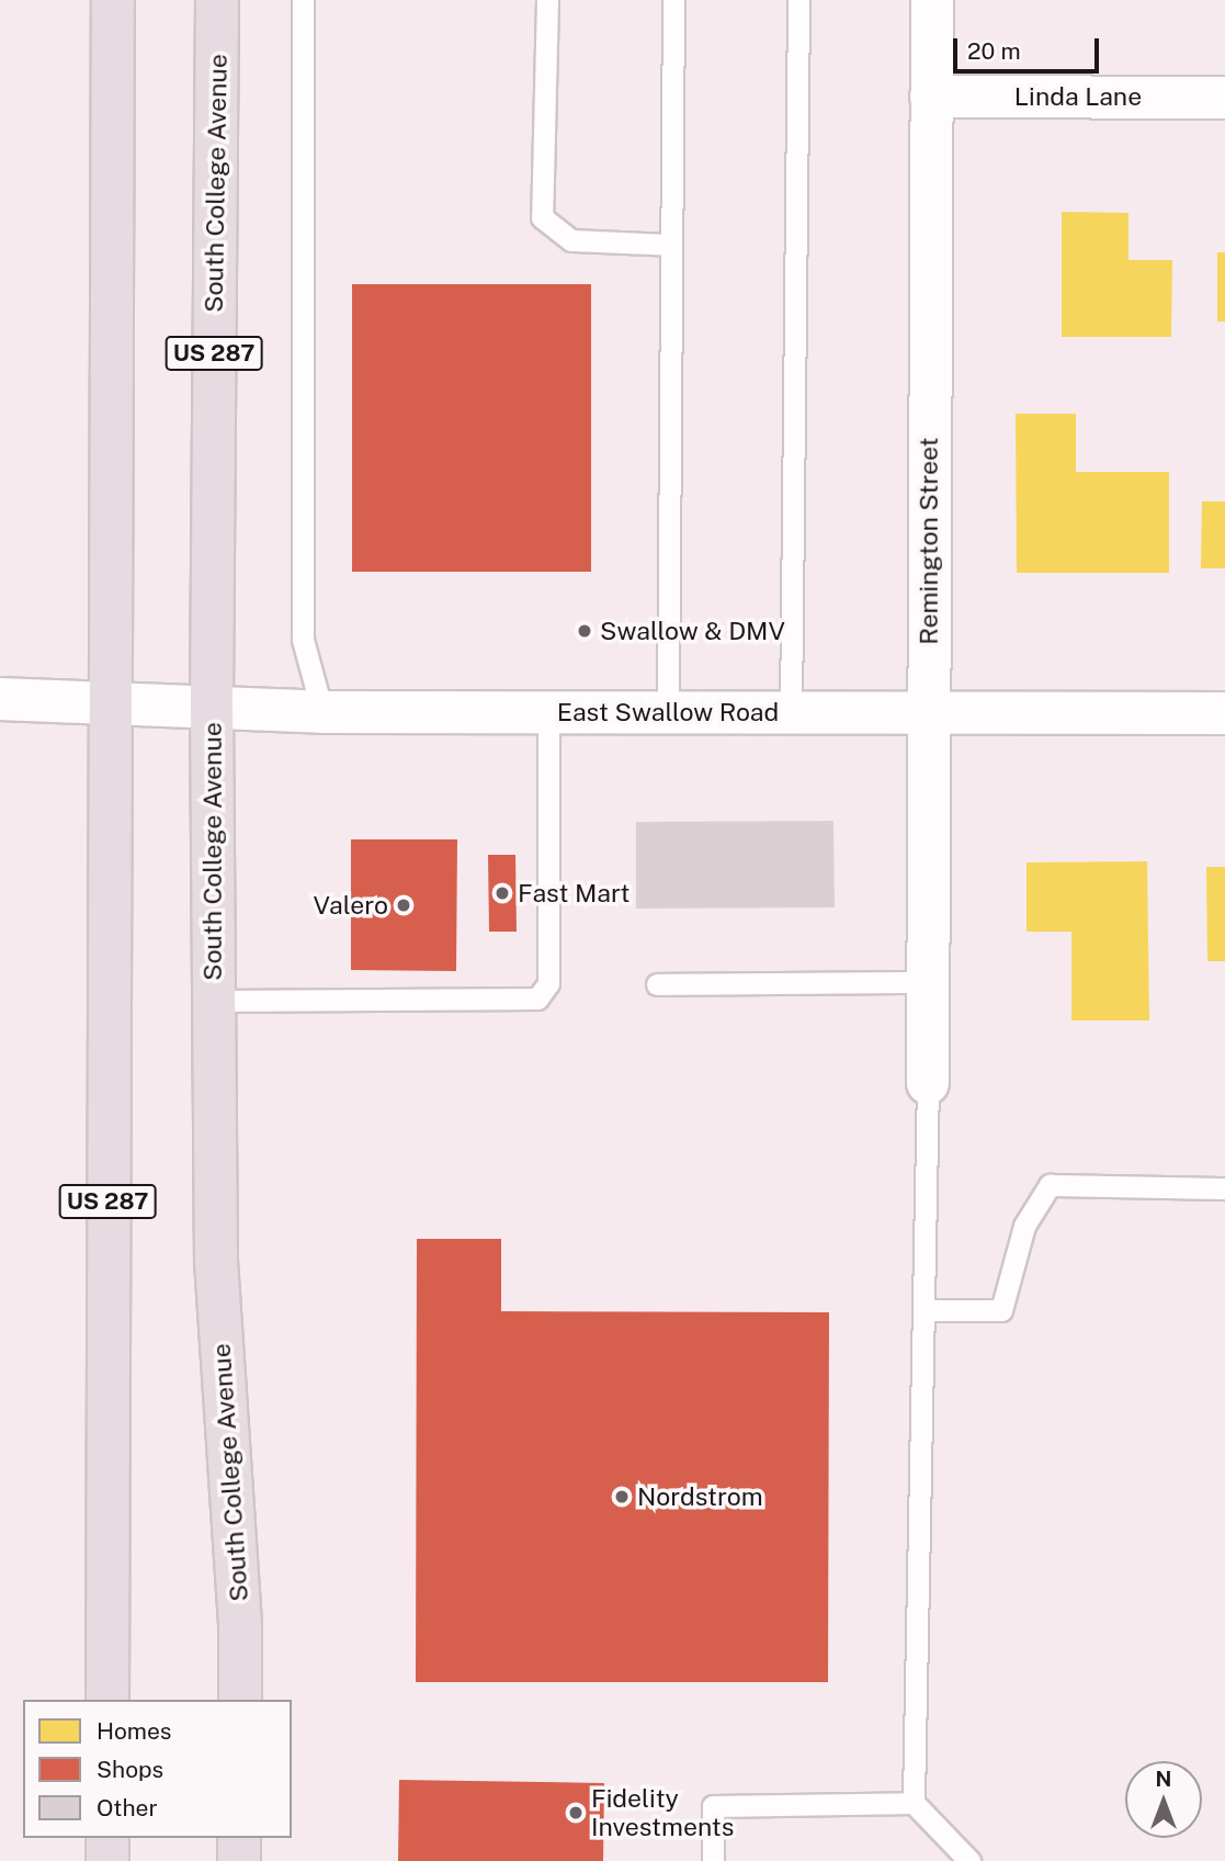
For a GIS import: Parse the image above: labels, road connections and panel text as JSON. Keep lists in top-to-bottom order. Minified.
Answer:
{"streets":{"highway":["South College Avenue","US 287"],"street":["Linda Lane","Remington Street","East Swallow Road"]},"crossings":[["Linda Lane","Remington Street"],["South College Avenue","East Swallow Road"],["US 287","East Swallow Road"],["Remington Street","East Swallow Road"]],"places":["Swallow & DMV","Fast Mart","Valero","Nordstrom","Fidelity Investments"],"legend":["Homes","Shops","Other"],"scale_bar":"20 m","north":"top"}
